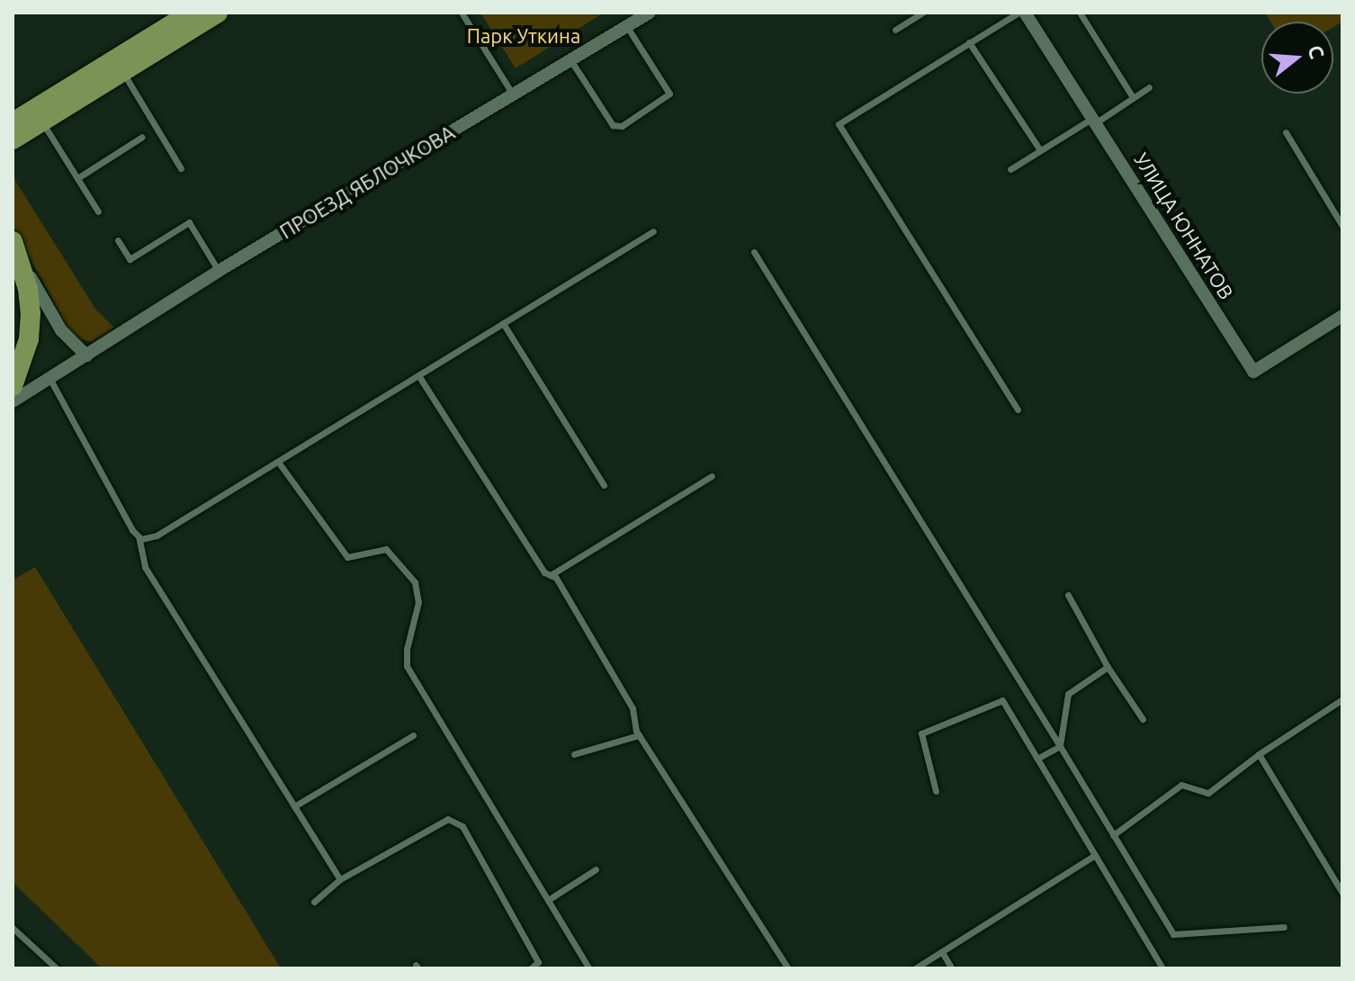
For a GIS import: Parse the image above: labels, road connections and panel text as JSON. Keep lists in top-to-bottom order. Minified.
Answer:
{"streets":{"street":["ПРОЕЗД ЯБЛОЧКОВА","УЛИЦА ЮННАТОВ"]},"parks":["Парк Уткина"],"north":"right"}
